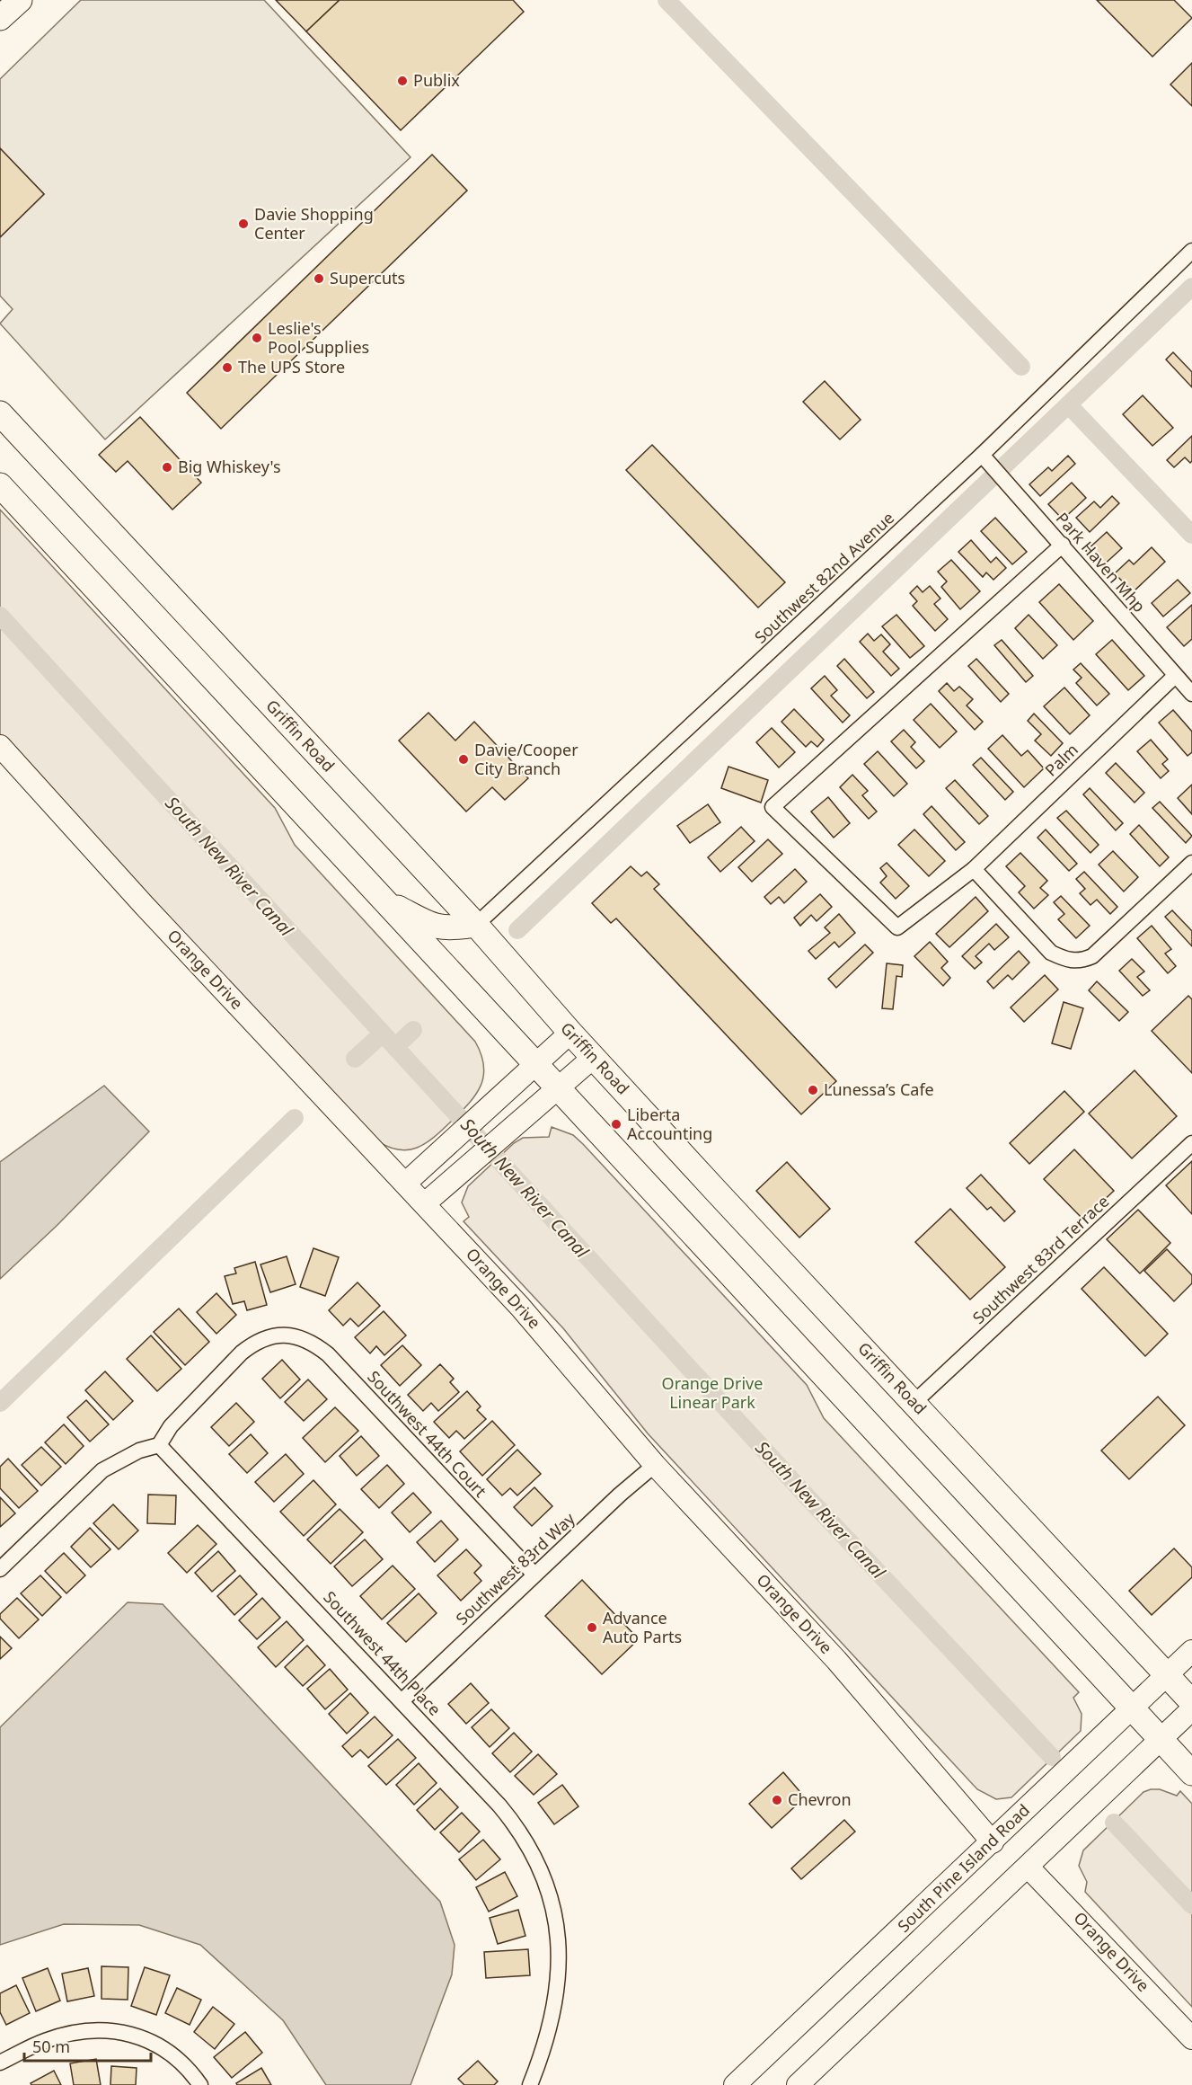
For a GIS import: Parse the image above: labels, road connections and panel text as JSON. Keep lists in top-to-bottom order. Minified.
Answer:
{"streets":{"main road":["Griffin Road"],"street":["Park Haven Mhp","Southwest 82nd Avenue","Palm","Orange Drive","Southwest 83rd Terrace","Southwest 44th Court","Southwest 83rd Way","Southwest 44th Place","South Pine Island Road"]},"crossings":[["Park Haven Mhp","Southwest 82nd Avenue"],["Park Haven Mhp","Palm"],["Southwest 82nd Avenue","Griffin Road"],["Griffin Road","Southwest 83rd Terrace"],["Griffin Road","South Pine Island Road"],["Orange Drive","Southwest 83rd Way"],["Orange Drive","South Pine Island Road"],["Southwest 44th Court","Southwest 83rd Way"],["Southwest 44th Court","Southwest 44th Place"],["Southwest 83rd Way","Southwest 44th Place"]],"water":["South New River Canal"],"parks":["Orange Drive Linear Park"],"places":["Publix","Davie Shopping Center","Supercuts","Leslie's Pool Supplies","The UPS Store","Big Whiskey's","Davie/Cooper City Branch","Lunessa’s Cafe","Liberta Accounting","Advance Auto Parts","Chevron"],"scale_bar":"50 m"}
